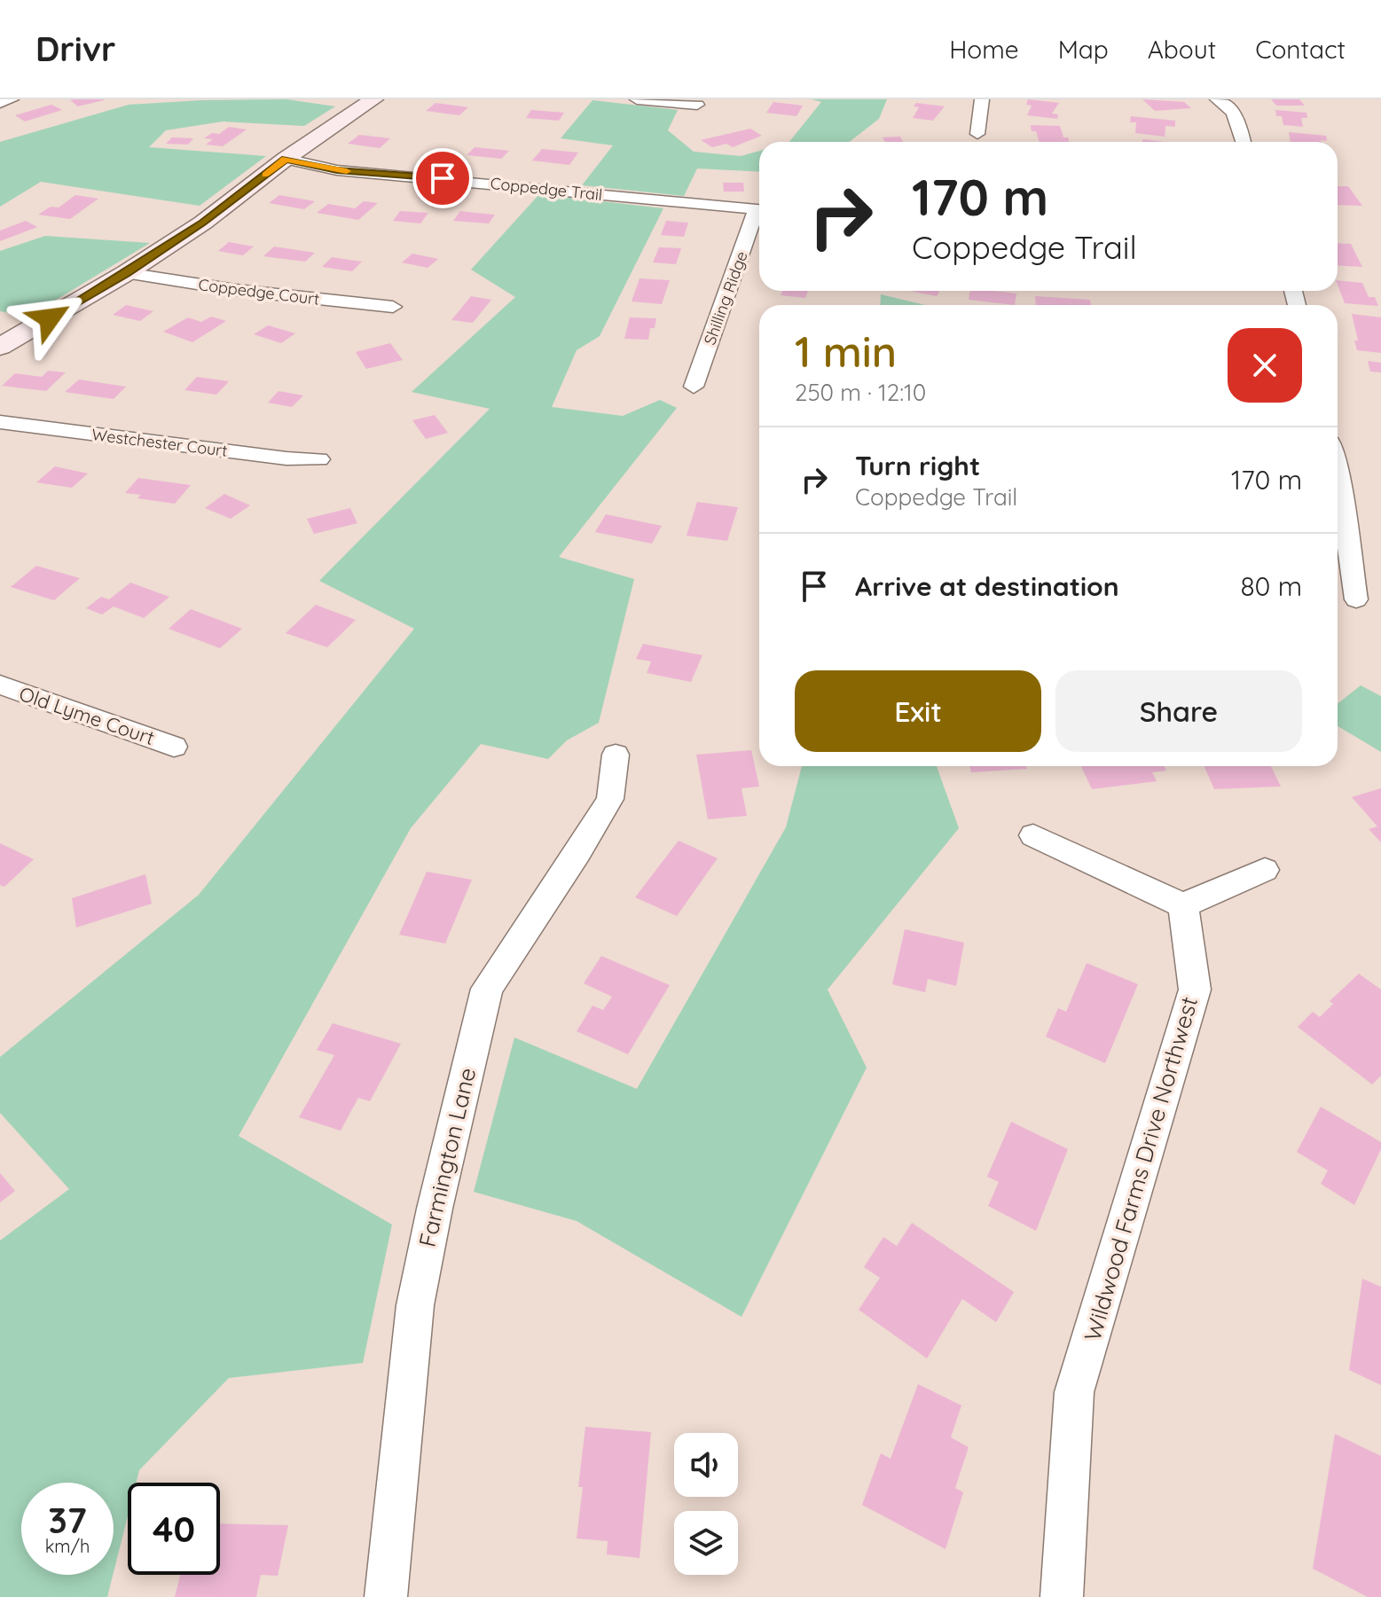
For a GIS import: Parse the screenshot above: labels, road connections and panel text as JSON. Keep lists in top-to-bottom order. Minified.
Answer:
{"streets":{"street":["Coppedge Trail","Coppedge Court","Shilling Ridge","Westchester Court","Old Lyme Court","Farmington Lane","Wildwood Farms Drive Northwest"]},"page":{"header":"Drivr","nav":["Home","Map","About","Contact"],"turn":["170 m","Coppedge Trail"],"heading":["1 min","250 m · 12:10"],"list":[{"name":"Turn right","note":"Coppedge Trail","value":"170 m"},{"name":"Arrive at destination","value":"80 m"}],"buttons":["Exit","Share"],"speed":"37 km/h","limit":"40"}}
